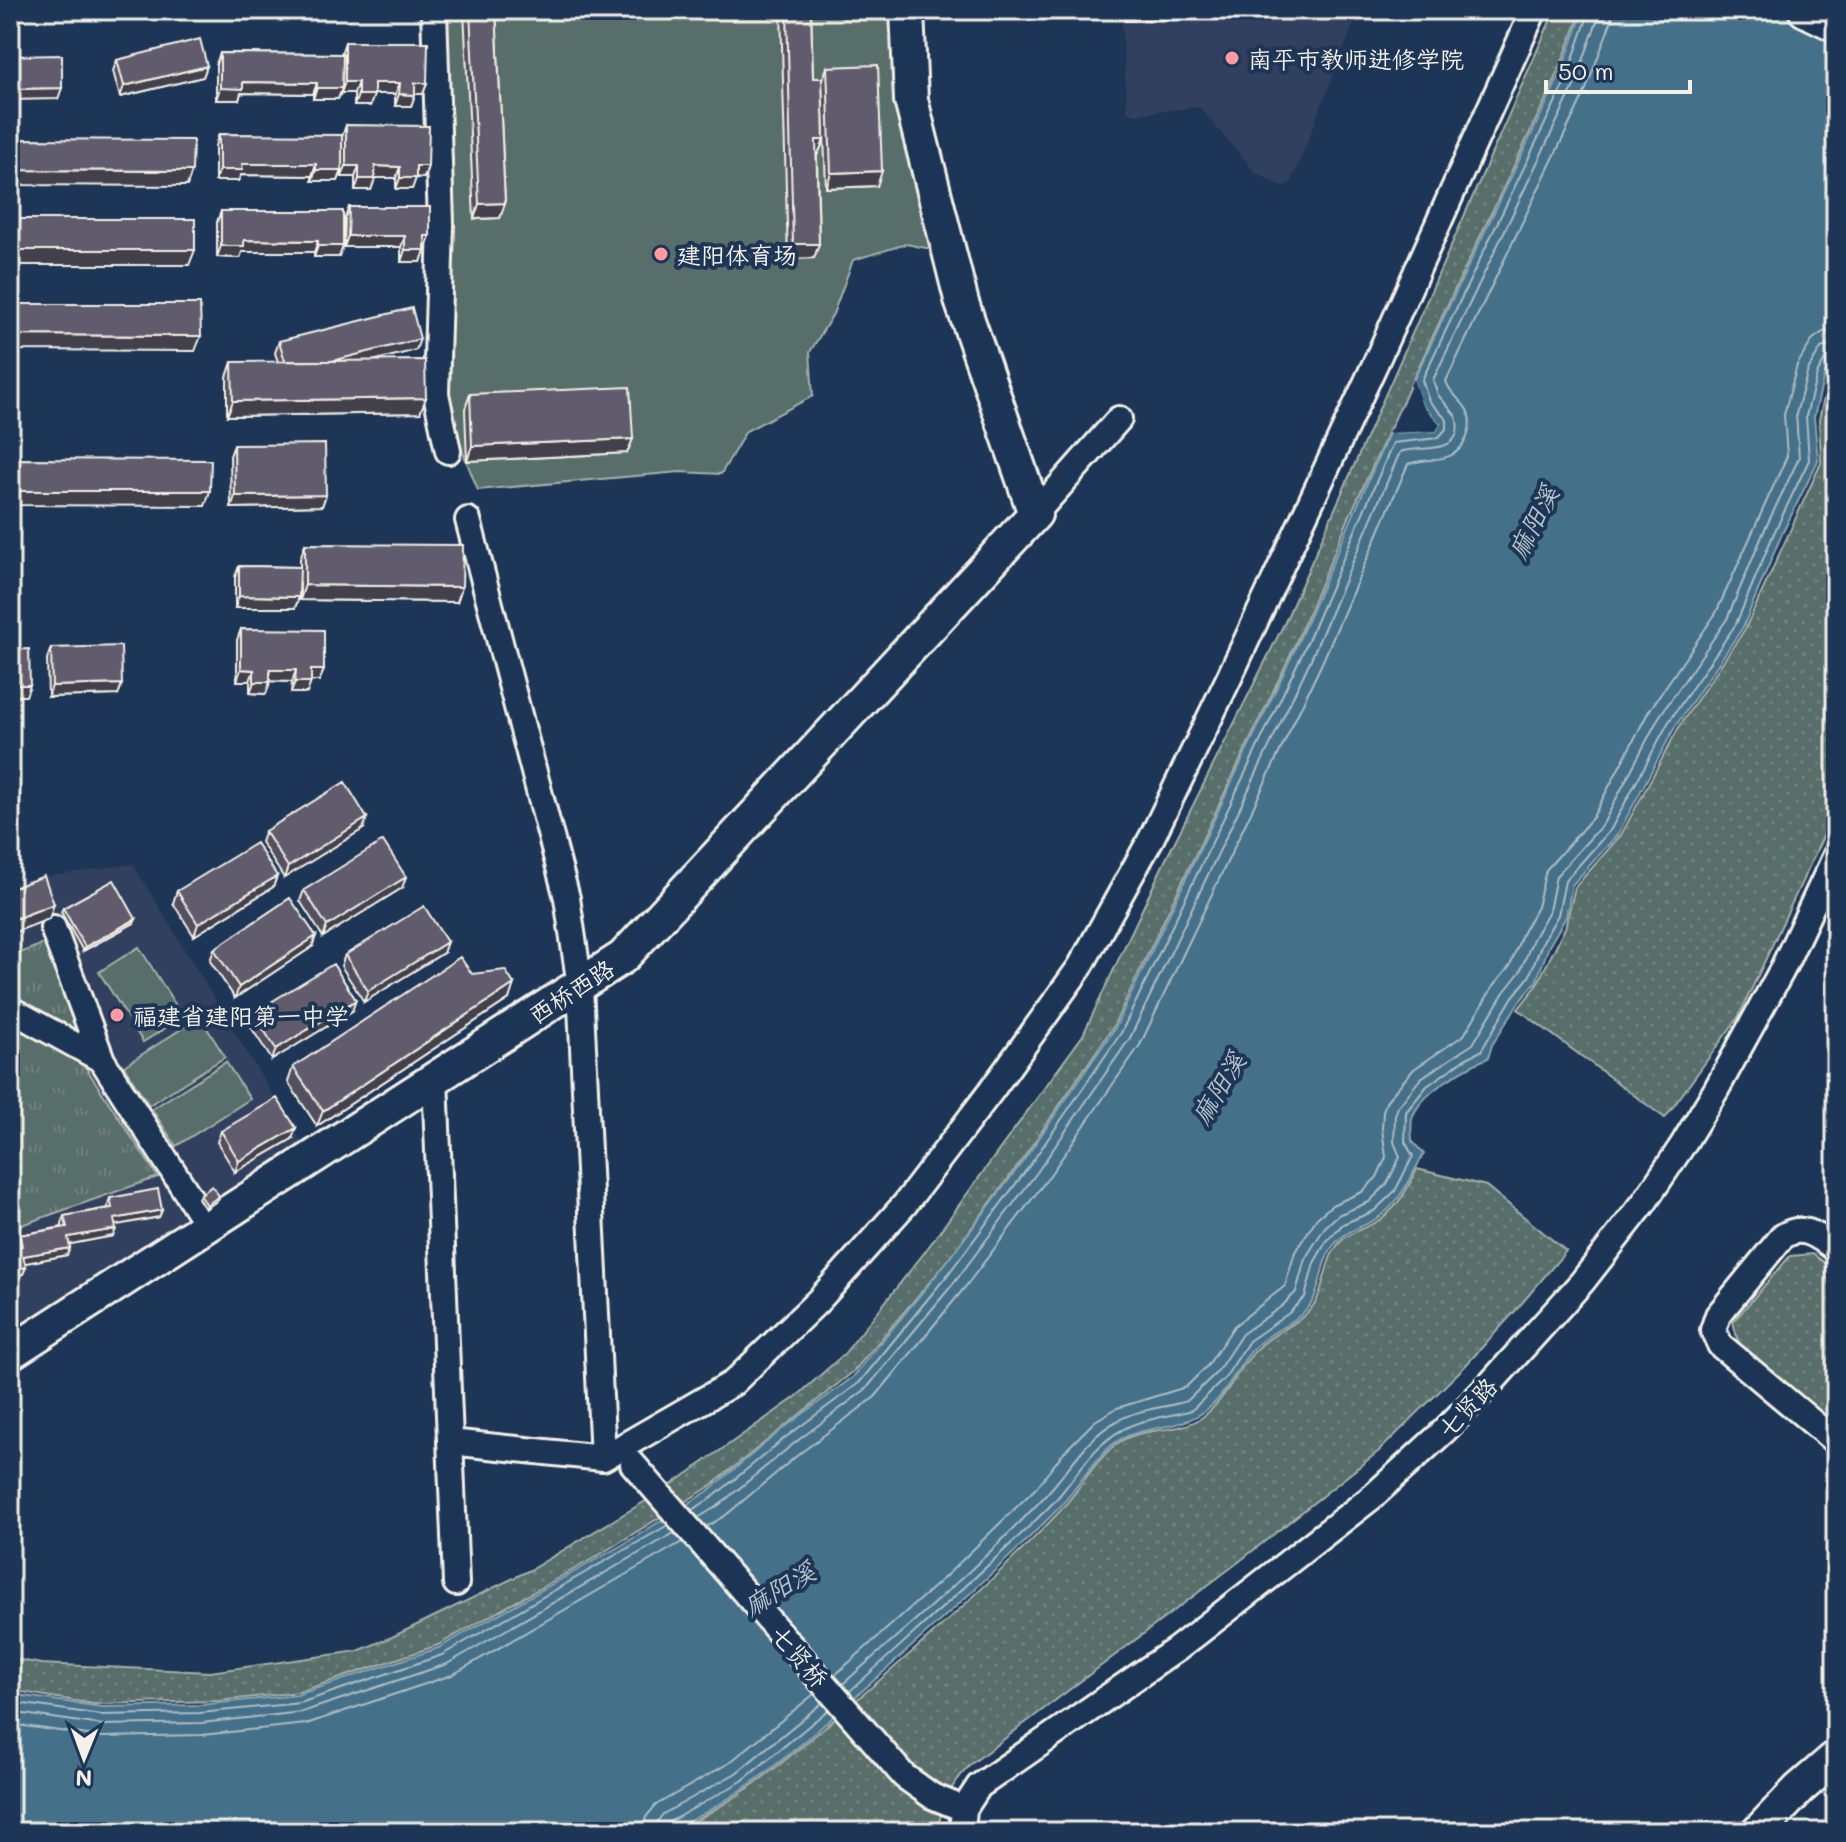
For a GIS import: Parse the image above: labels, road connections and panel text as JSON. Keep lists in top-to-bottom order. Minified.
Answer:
{"streets":{"main road":["西桥西路"],"street":["七贤路","七贤桥"]},"crossings":[["七贤路","七贤桥"]],"water":["麻阳溪"],"places":["南平市教师进修学院","建阳体育场","福建省建阳第一中学"],"scale_bar":"50 m","north":"bottom"}
